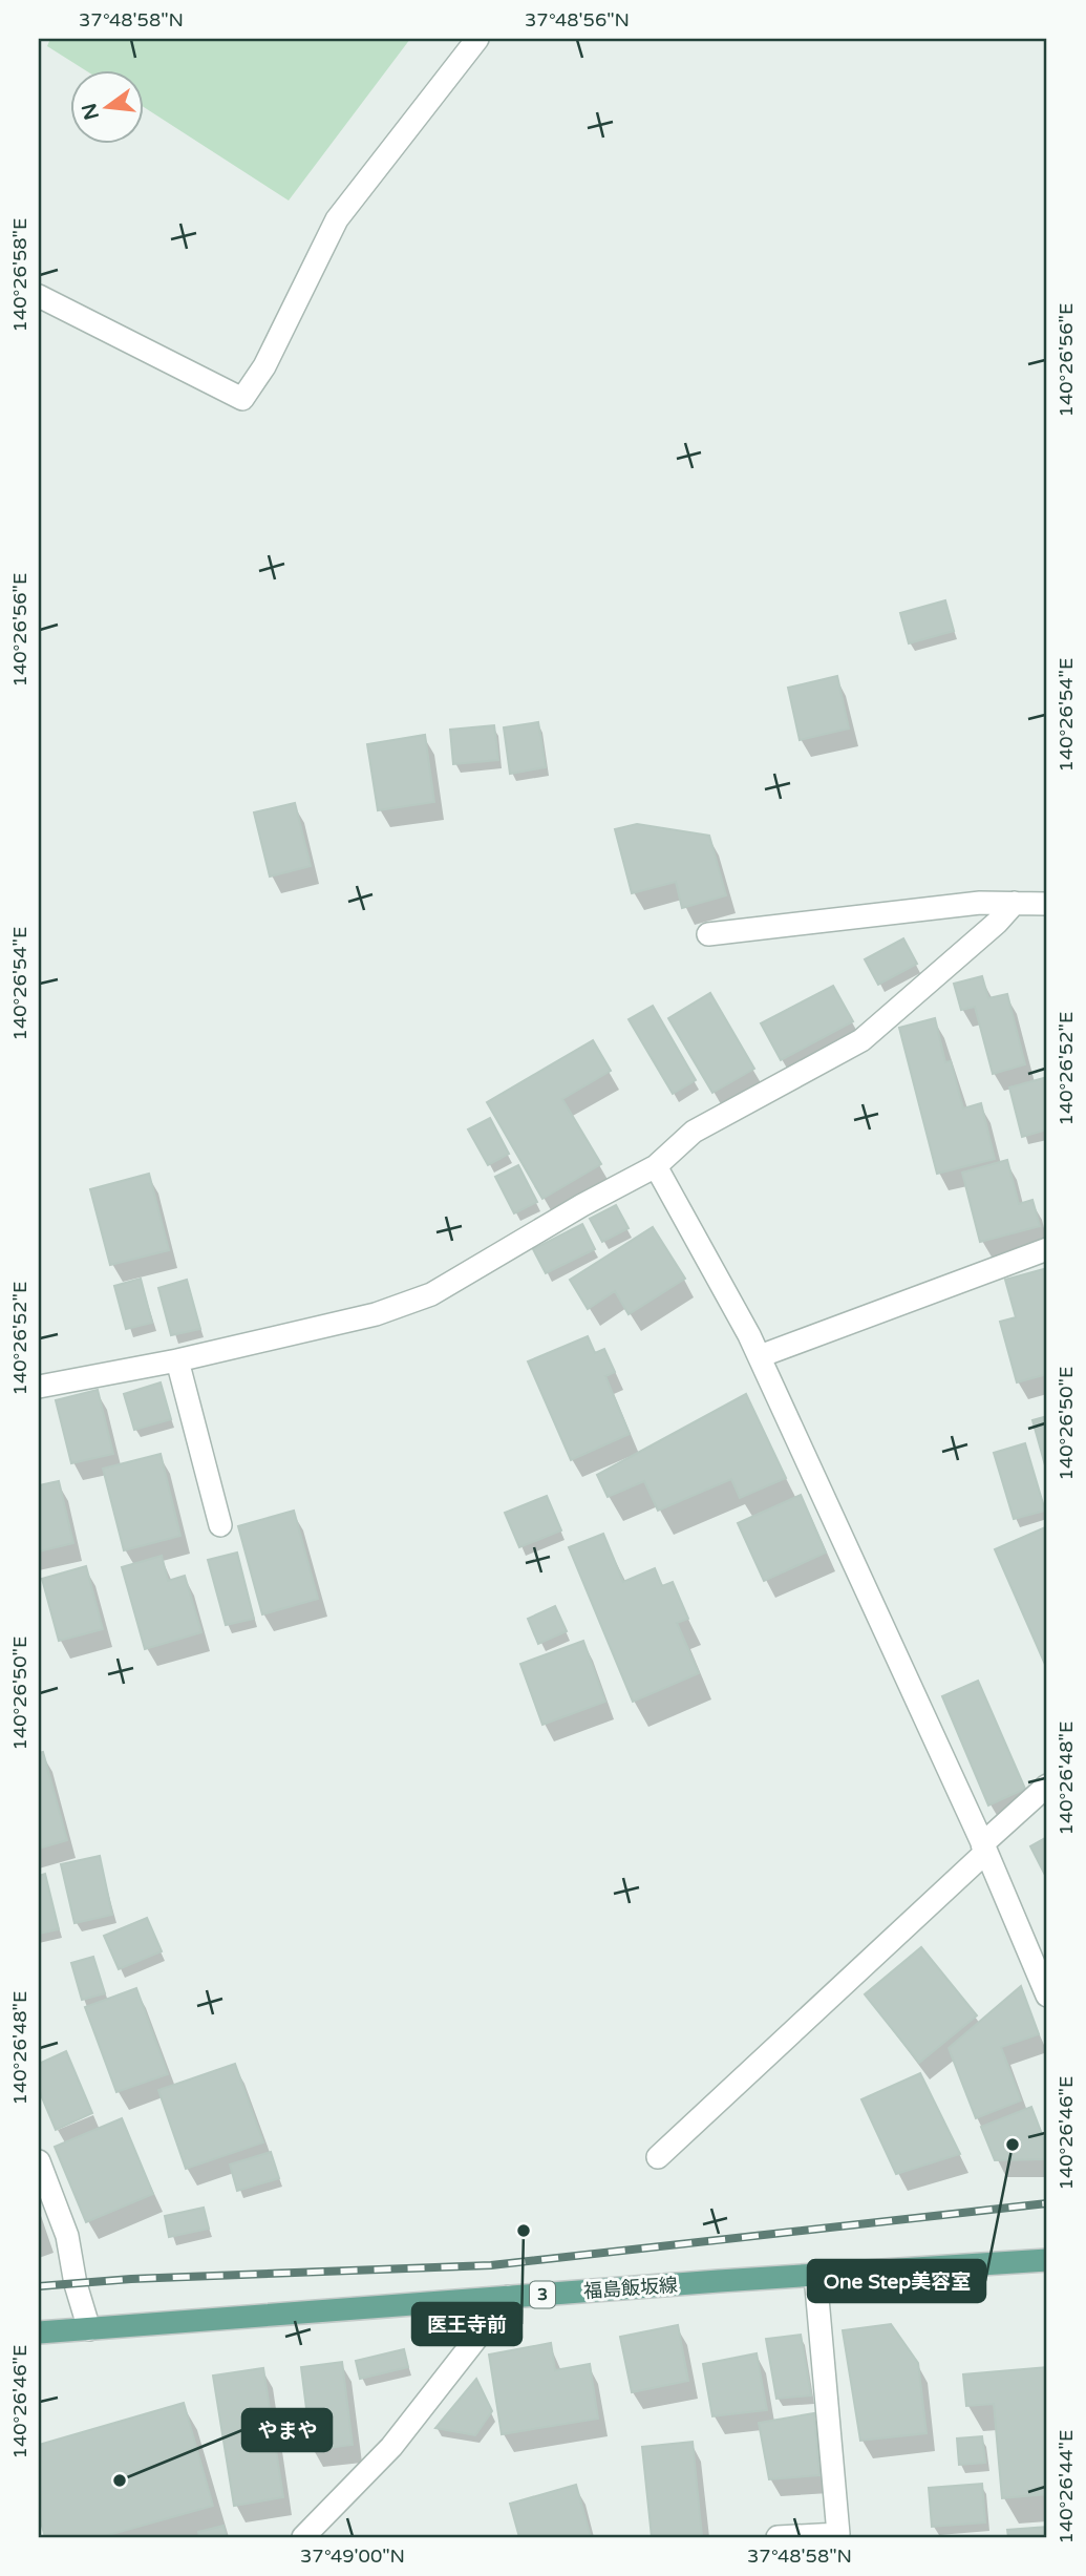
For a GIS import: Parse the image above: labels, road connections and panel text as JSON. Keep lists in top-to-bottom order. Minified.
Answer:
{"streets":{"main road":["福島飯坂線","3"]},"places":["One Step美容室","医王寺前","やまや"],"north":"left","coordinates":["37°48'58\"N","37°48'56\"N","140°26'58\"E","140°26'56\"E","140°26'54\"E","140°26'52\"E","140°26'50\"E","140°26'48\"E","140°26'46\"E","140°26'44\"E","37°49'00\"N"]}
